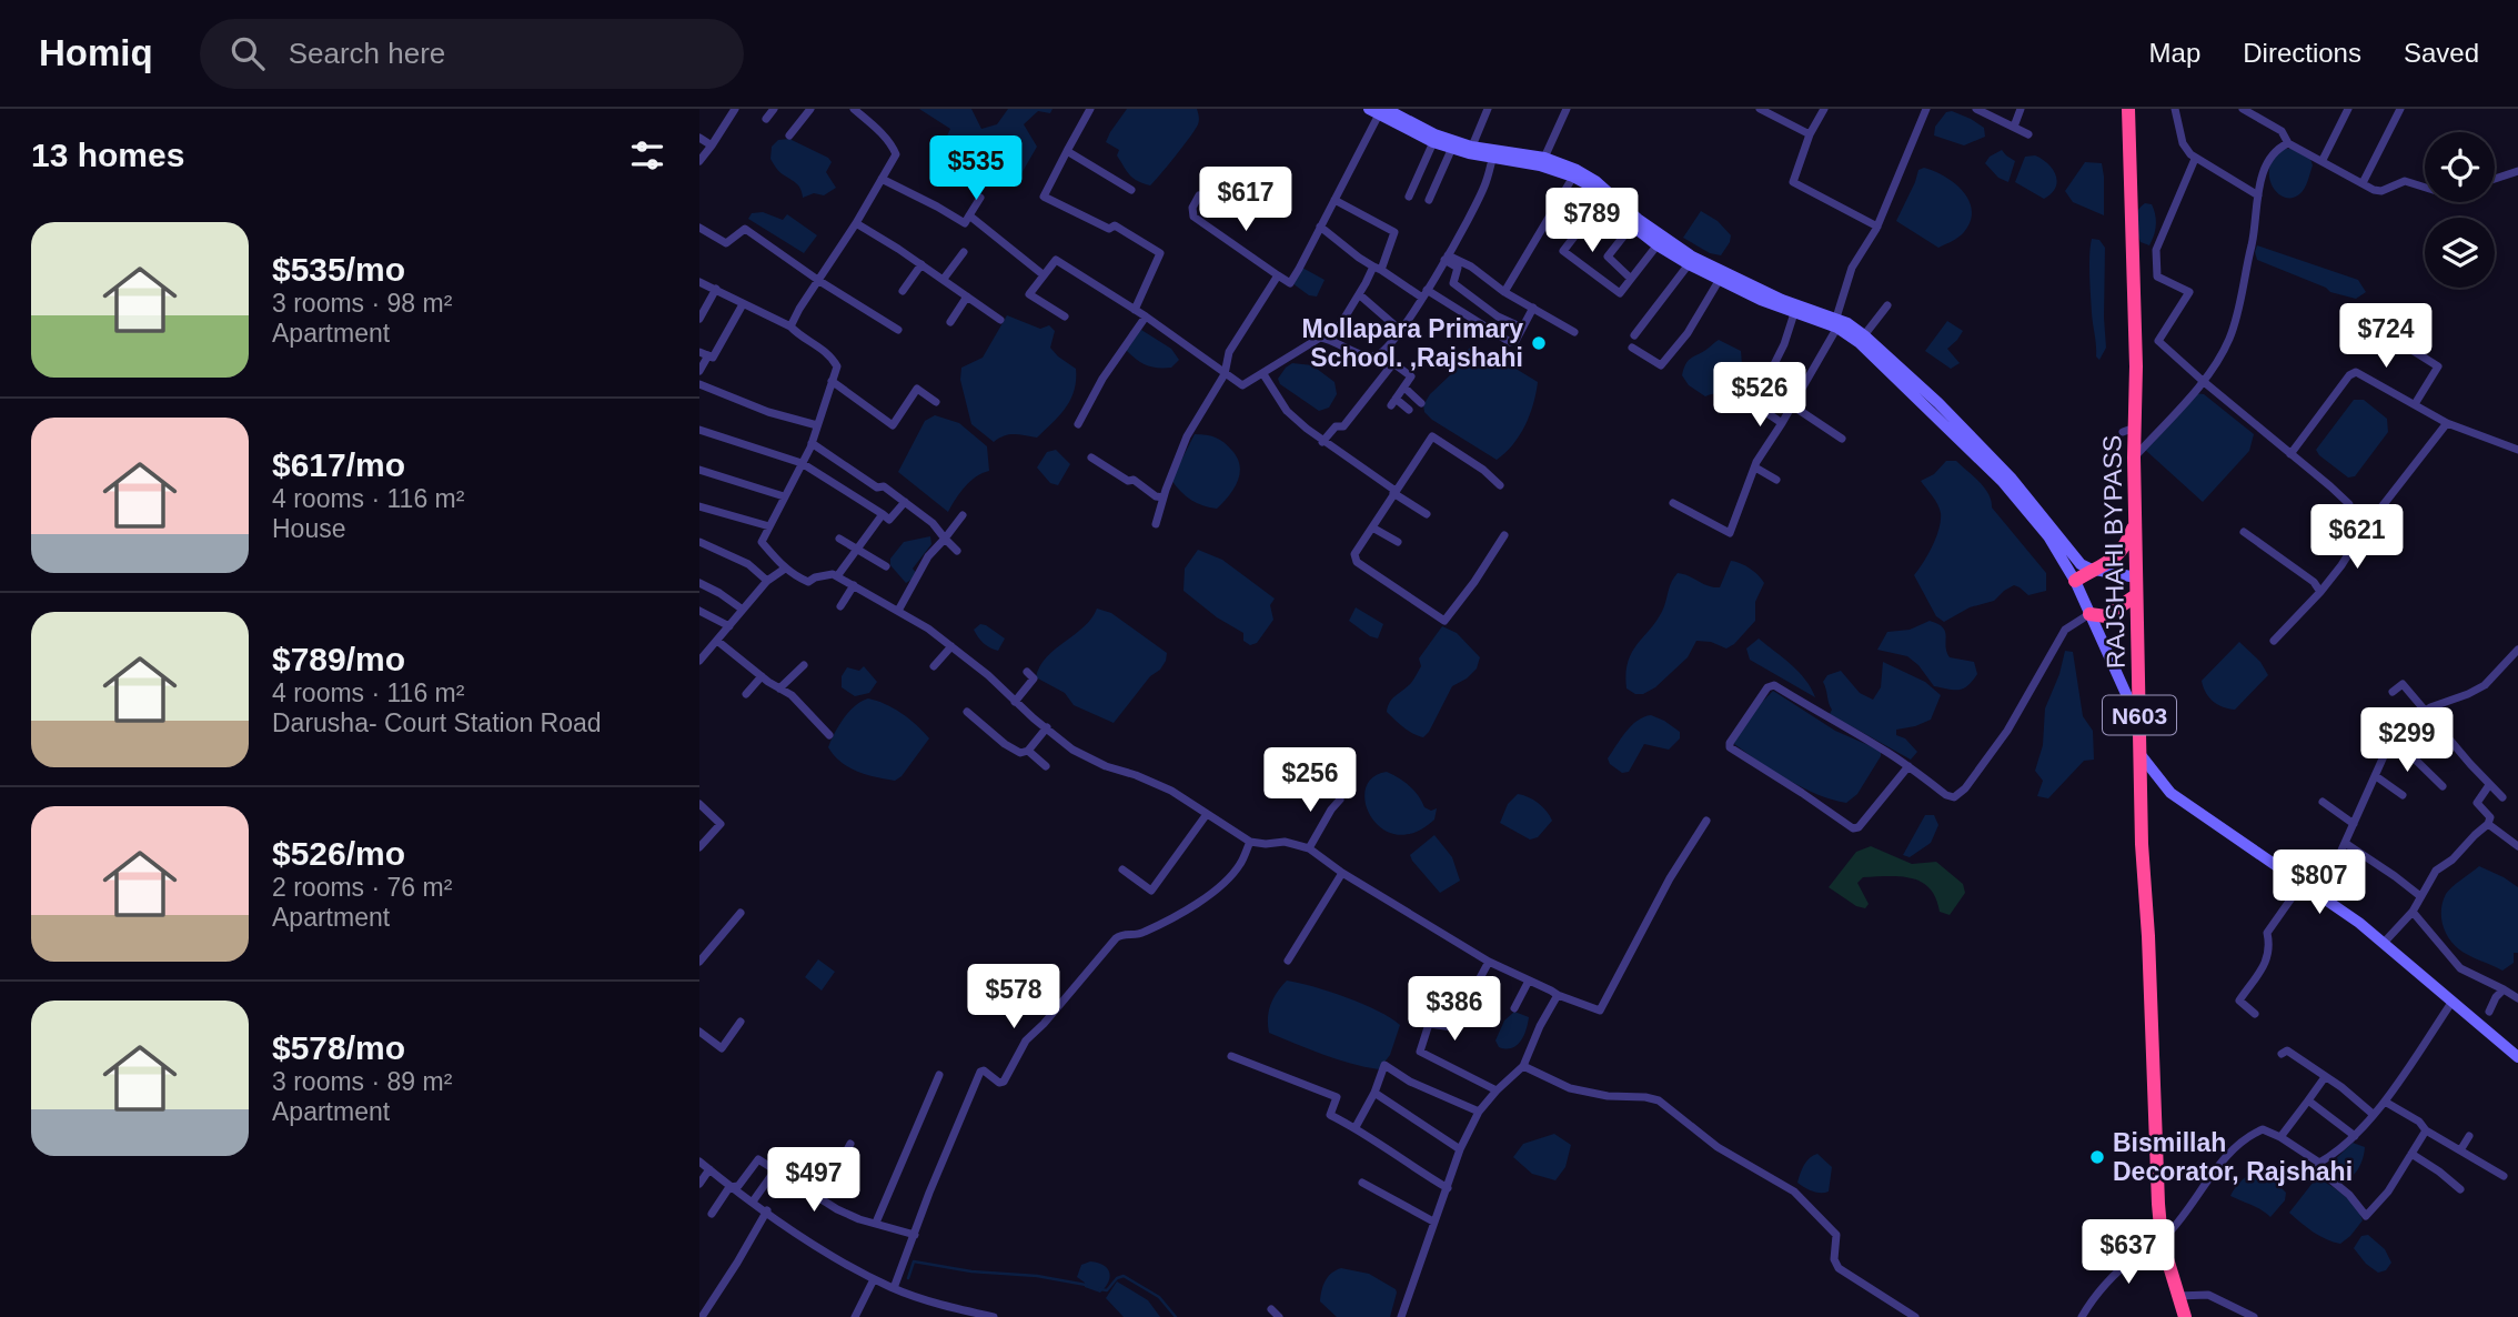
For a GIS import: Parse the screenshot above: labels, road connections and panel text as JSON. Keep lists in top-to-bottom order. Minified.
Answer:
{"streets":{"highway":["RAJSHAHI BYPASS","N603"]},"places":["Mollapara Primary School. ,Rajshahi","Bismillah Decorator, Rajshahi"],"page":{"header":"Homiq","search":"Search here","nav":["Map","Directions","Saved"],"heading":"13 homes","price":["$535","$617","$789","$724","$526","$621","$299","$256","$807","$578","$386","$497","$637"],"list":[{"name":"$535/mo","note":"3 rooms · 98 m² · Apartment"},{"name":"$617/mo","note":"4 rooms · 116 m² · House"},{"name":"$789/mo","note":"4 rooms · 116 m² · Darusha- Court Station Road"},{"name":"$526/mo","note":"2 rooms · 76 m² · Apartment"},{"name":"$578/mo","note":"3 rooms · 89 m² · Apartment"}]}}
